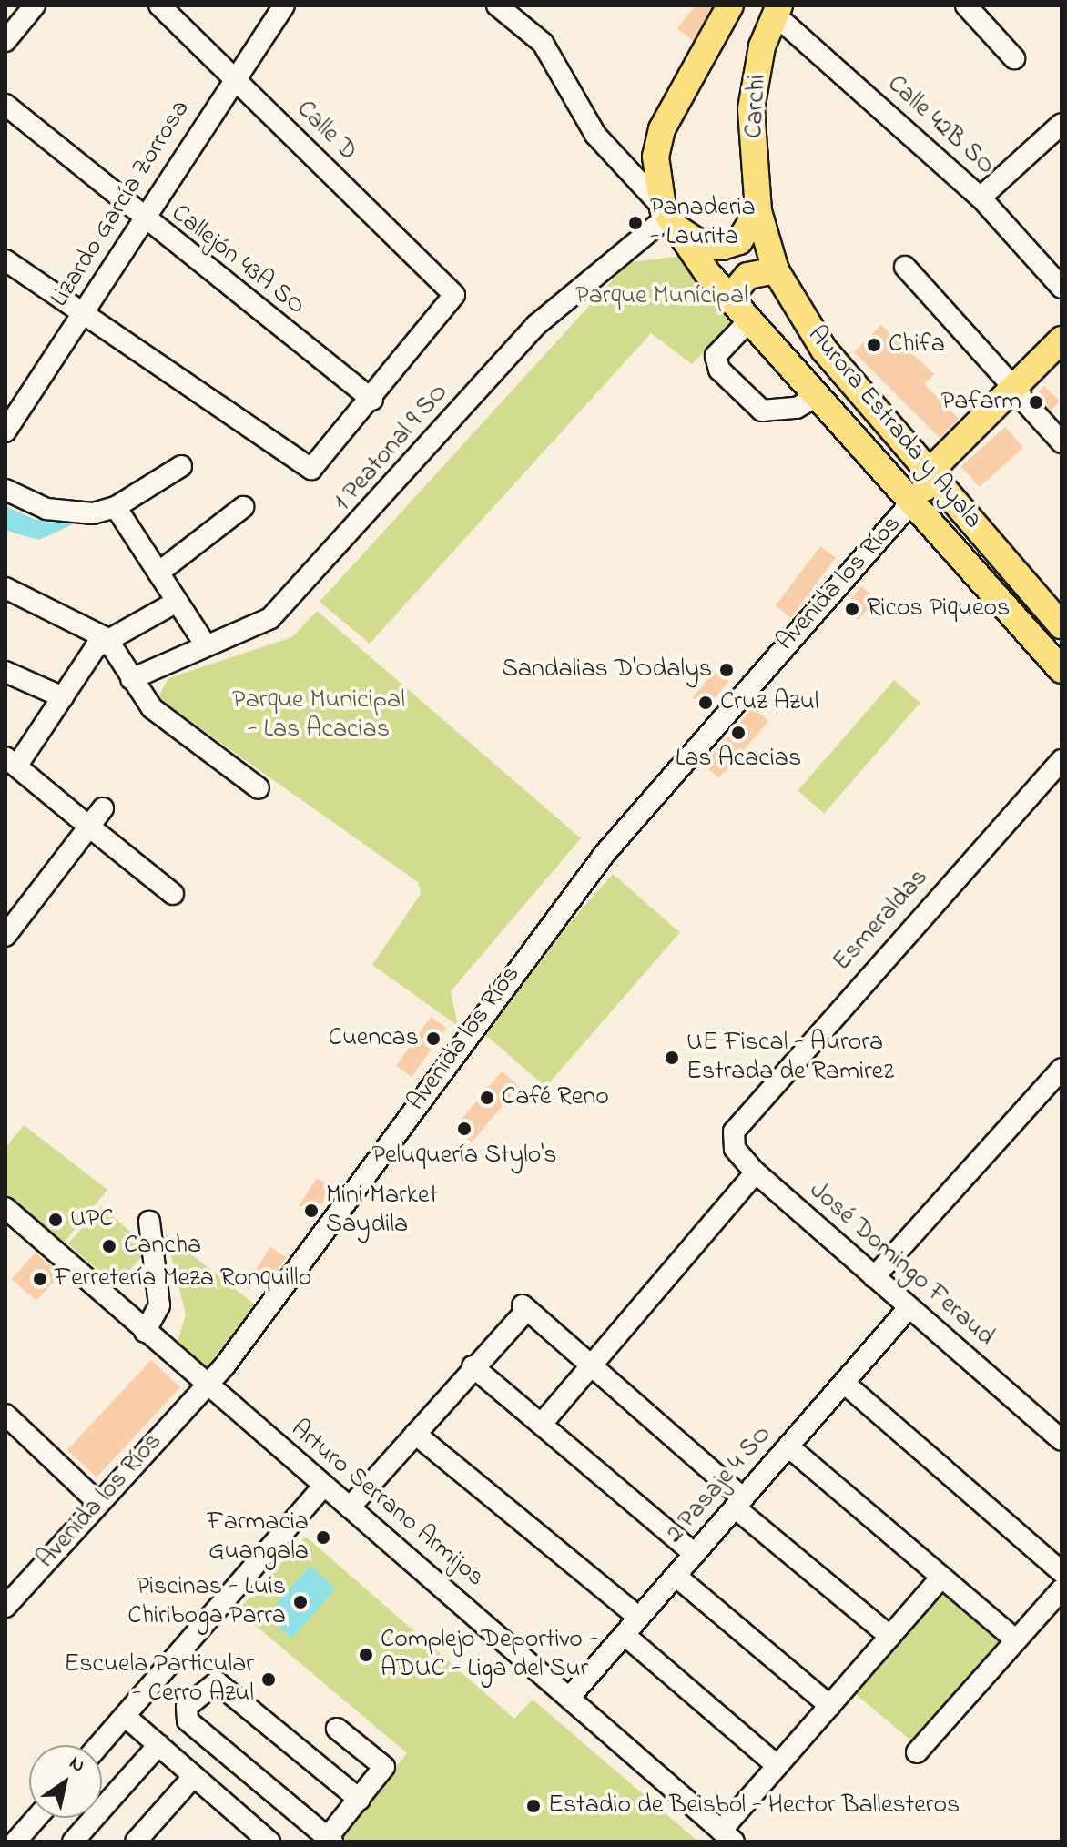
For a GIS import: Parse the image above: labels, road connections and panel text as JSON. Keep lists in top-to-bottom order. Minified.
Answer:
{"streets":{"main road":["Carchi","Aurora Estrada y Ayala","Avenida los Ríos"],"street":["Calle 42B SO","Calle D","Lizardo García Zorrosa","Callejón 43A SO","1 Peatonal 9 SO","Esmeraldas","José Domingo Feraud","2 Pasaje 4 SO","Arturo Serrano Armijos"]},"crossings":[["Carchi","Calle 42B SO"],["Carchi","Aurora Estrada y Ayala"],["Calle D","Lizardo García Zorrosa"],["Calle D","Callejón 43A SO"],["Lizardo García Zorrosa","Callejón 43A SO"],["Aurora Estrada y Ayala","1 Peatonal 9 SO"],["Aurora Estrada y Ayala","Avenida los Ríos"],["Avenida los Ríos","Arturo Serrano Armijos"],["Esmeraldas","José Domingo Feraud"],["José Domingo Feraud","2 Pasaje 4 SO"],["2 Pasaje 4 SO","Arturo Serrano Armijos"]],"parks":["Parque Municipal","Parque Municipal - Las Acacias"],"places":["Panaderia - Laurita","Chifa","Pafarm","Ricos Piqueos","Sandalias D'Odalys","Cruz Azul","Las Acacias","Cuencas","UE Fiscal - Aurora Estrada de Ramirez","Café Reno","Peluquería Stylo's","Mini Market Saydila","UPC","Cancha","Ferretería Meza Ronquillo","Farmacia Guangala","Piscinas - Luis Chiriboga Parra","Complejo Deportivo - ADUC - Liga del Sur","Escuela Particular - Cerro Azul","Estadio de Beisbol - Hector Ballesteros"],"north":"top right"}
